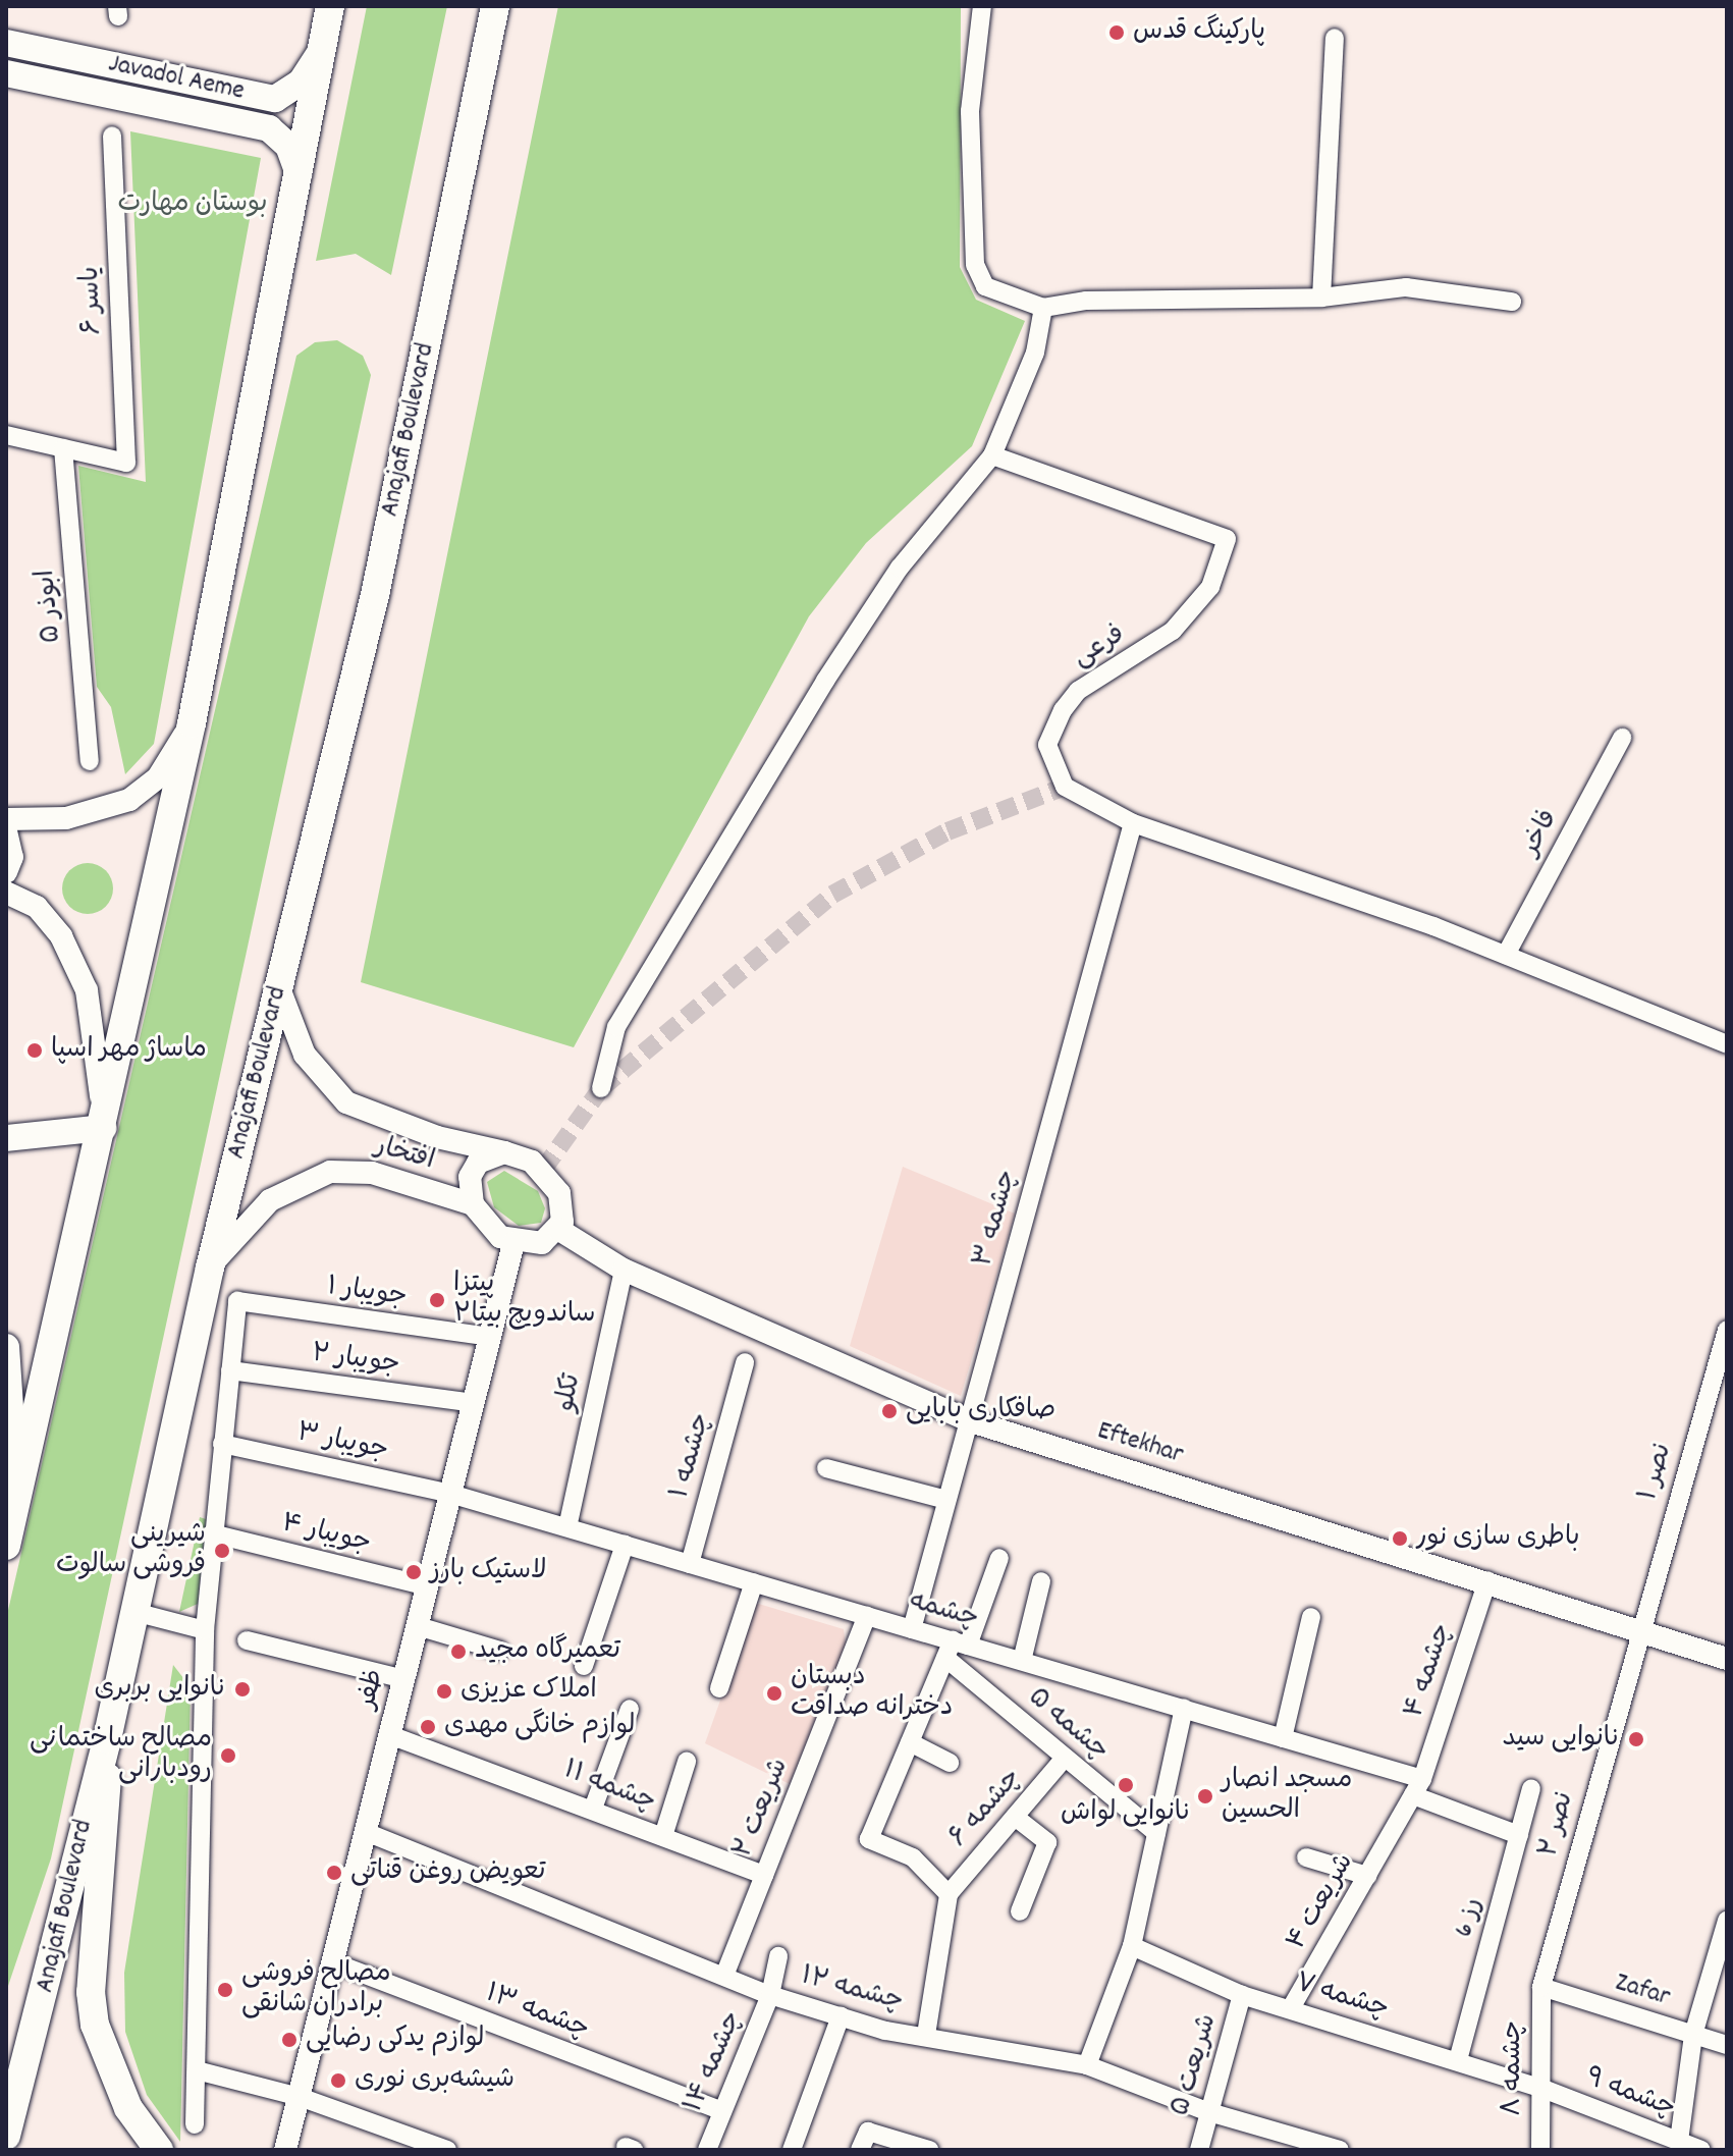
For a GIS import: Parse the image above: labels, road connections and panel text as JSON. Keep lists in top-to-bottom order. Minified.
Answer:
{"streets":{"main road":["Javadol Aeme","Anajafi Boulevard"],"street":["یاسر ۶","ابوذر ۵","فرعی","فاخر","افتخار","چشمه ۳","جویبار ۱","جویبار ۲","تکلو","جویبار ۳","Eftekhar","چشمه ۱","نصر ۱","جویبار ۴","چشمه","چشمه ۴","ظفر","چشمه ۵","چشمه ۱۱","شریعت ۲","چشمه ۶","نصر ۲","شریعت ۴","رز 6","چشمه ۱۲","Zafar","چشمه ۷","چشمه ۱۳","چشمه ۱۴","شریعت ۵","چشمه ۸","چشمه ۹"]},"crossings":[["یاسر ۶","ابوذر ۵"],["Anajafi Boulevard","افتخار"],["فرعی","چشمه ۳"],["افتخار","Eftekhar"],["افتخار","ظفر"],["چشمه ۳","Eftekhar"],["چشمه ۳","چشمه"],["جویبار ۱","جویبار ۲"],["جویبار ۱","ظفر"],["جویبار ۲","ظفر"],["تکلو","Eftekhar"],["تکلو","چشمه"],["جویبار ۳","چشمه"],["جویبار ۳","ظفر"],["Eftekhar","نصر ۱"],["Eftekhar","چشمه ۴"],["Eftekhar","ظفر"],["Eftekhar","نصر ۲"],["چشمه ۱","چشمه"],["نصر ۱","نصر ۲"],["جویبار ۴","ظفر"],["چشمه","چشمه ۴"],["چشمه","ظفر"],["چشمه","چشمه ۵"],["چشمه","شریعت ۲"],["چشمه","شریعت ۴"],["چشمه","رز 6"],["چشمه ۴","شریعت ۴"],["ظفر","چشمه ۱۱"],["ظفر","چشمه ۱۲"],["ظفر","چشمه ۱۳"],["چشمه ۵","چشمه ۶"],["چشمه ۱۱","شریعت ۲"],["شریعت ۲","چشمه ۱۲"],["نصر ۲","Zafar"],["نصر ۲","چشمه ۸"],["شریعت ۴","چشمه ۷"],["رز 6","چشمه ۷"],["چشمه ۱۲","چشمه ۱۴"],["چشمه ۱۲","شریعت ۵"],["Zafar","چشمه ۸"],["چشمه ۷","شریعت ۵"],["چشمه ۷","چشمه ۸"],["چشمه ۷","چشمه ۹"],["چشمه ۱۳","چشمه ۱۴"],["چشمه ۸","چشمه ۹"]],"parks":["بوستان مهارت"],"places":["پارکینگ قدس","ماساژ مهر اسپا","پیتزا ساندویچ بیتا۲","صافکاری بابایی","باطری سازی نور","شیرینی فروشی سالوت","لاستیک بارز","تعمیرگاه مجید","نانوایی بربری","املاک عزیزی","دبستان دخترانه صداقت","لوازم خانگی مهدی","نانوایی‌ سید","مصالح ساختمانی رودبارانی","نانوایی لواش","مسجد انصار الحسین","تعویض روغن قناتی","مصالح فروشی برادران شانقی","لوازم یدکی رضایی","شیشه‌بری نوری"]}
